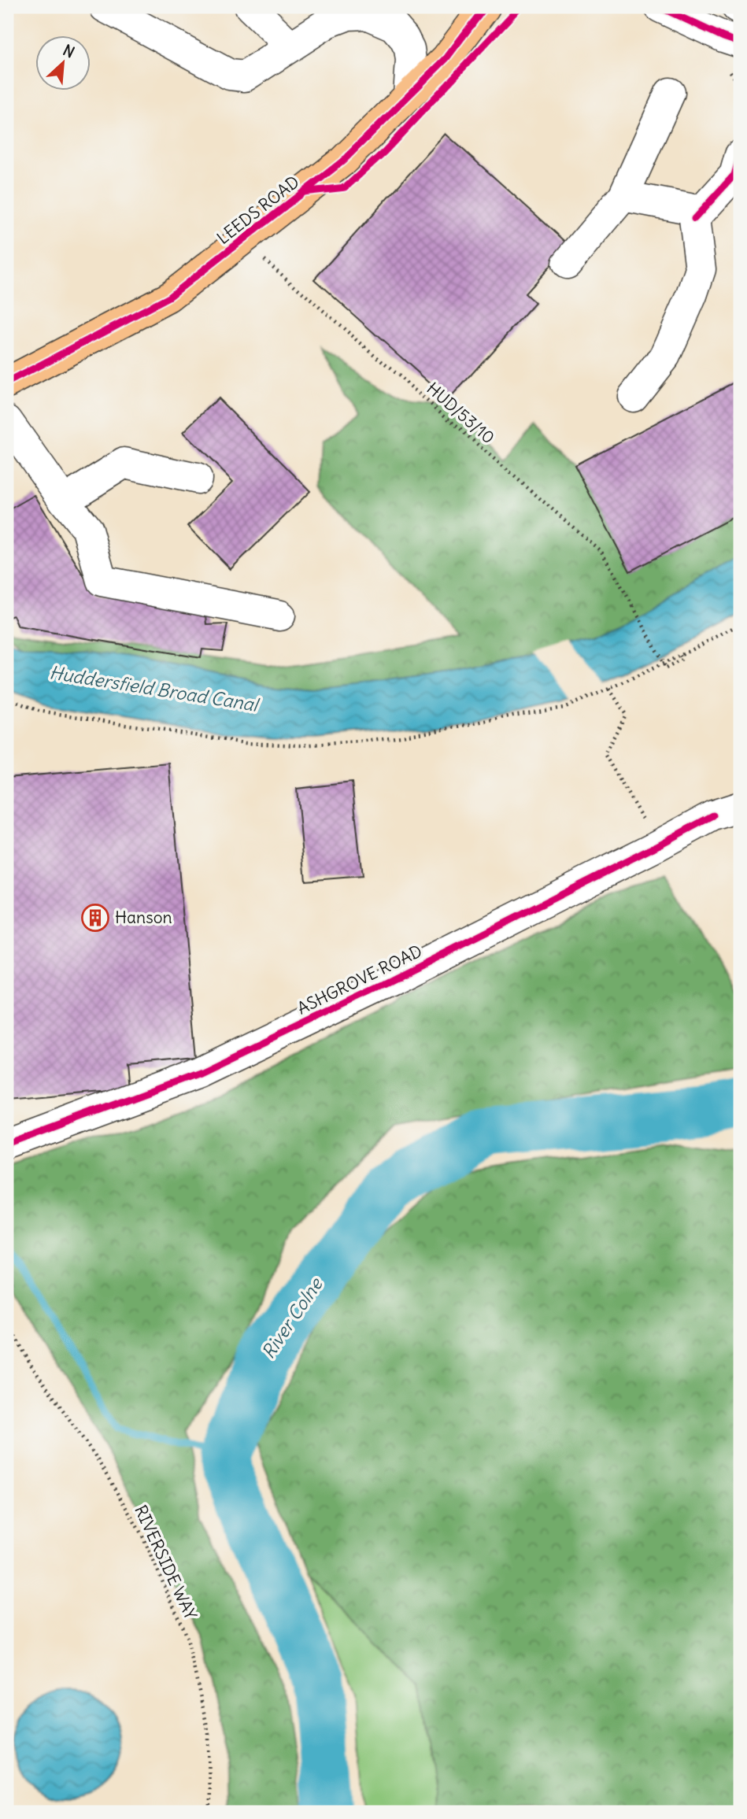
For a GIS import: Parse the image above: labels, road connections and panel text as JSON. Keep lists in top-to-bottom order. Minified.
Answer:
{"streets":{"main road":["LEEDS ROAD"],"street":["ASHGROVE ROAD"],"path":["HUD/53/10","RIVERSIDE WAY"]},"water":["Huddersfield Broad Canal","River Colne"],"places":{"building":["Hanson"]},"north":"top right"}
